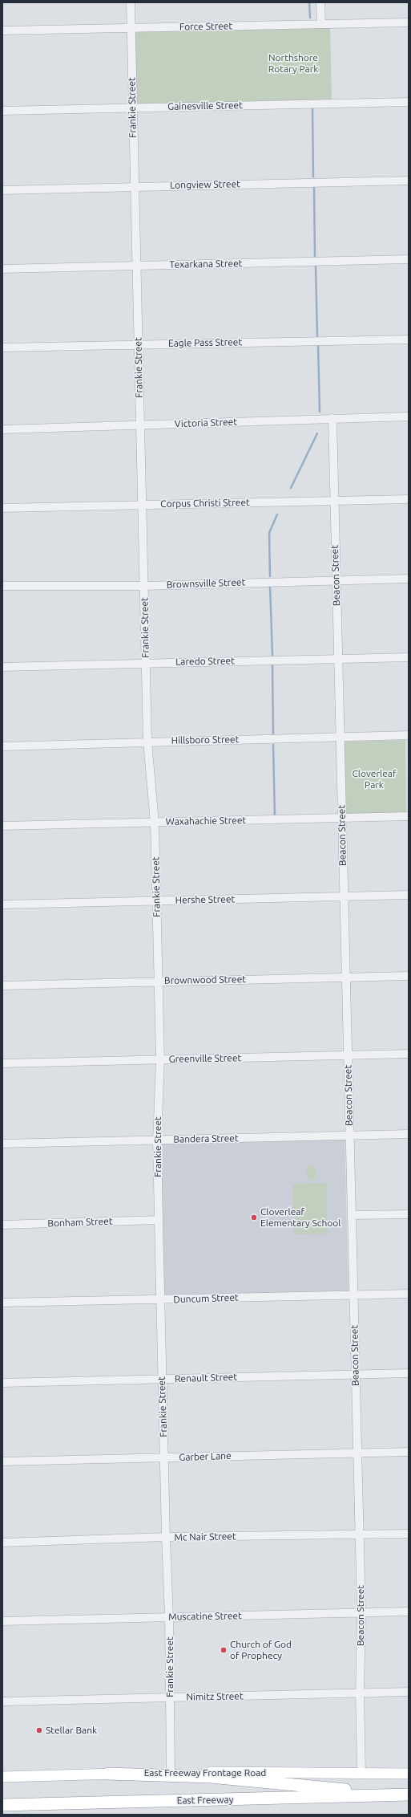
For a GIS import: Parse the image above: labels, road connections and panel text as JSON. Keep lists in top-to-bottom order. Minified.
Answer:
{"streets":{"highway":["East Freeway"],"main road":["East Freeway Frontage Road"],"street":["Force Street","Gainesville Street","Frankie Street","Longview Street","Texarkana Street","Eagle Pass Street","Victoria Street","Corpus Christi Street","Beacon Street","Brownsville Street","Laredo Street","Hillsboro Street","Waxahachie Street","Hershe Street","Brownwood Street","Greenville Street","Bandera Street","Bonham Street","Duncum Street","Renault Street","Garber Lane","Mc Nair Street","Muscatine Street","Nimitz Street"]},"crossings":[["Force Street","Frankie Street"],["Gainesville Street","Frankie Street"],["Frankie Street","Longview Street"],["Frankie Street","Texarkana Street"],["Frankie Street","Eagle Pass Street"],["Frankie Street","Victoria Street"],["Frankie Street","Corpus Christi Street"],["Frankie Street","Brownsville Street"],["Frankie Street","Laredo Street"],["Frankie Street","Hillsboro Street"],["Frankie Street","Waxahachie Street"],["Frankie Street","Hershe Street"],["Frankie Street","Brownwood Street"],["Frankie Street","Greenville Street"],["Frankie Street","Bandera Street"],["Frankie Street","Bonham Street"],["Frankie Street","Duncum Street"],["Frankie Street","Renault Street"],["Frankie Street","Garber Lane"],["Frankie Street","Mc Nair Street"],["Frankie Street","Muscatine Street"],["Frankie Street","Nimitz Street"],["Frankie Street","East Freeway Frontage Road"],["Victoria Street","Beacon Street"],["Corpus Christi Street","Beacon Street"],["Beacon Street","Brownsville Street"],["Beacon Street","Laredo Street"],["Beacon Street","Hillsboro Street"],["Beacon Street","Waxahachie Street"],["Beacon Street","Hershe Street"],["Beacon Street","Brownwood Street"],["Beacon Street","Greenville Street"],["Beacon Street","Bandera Street"],["Beacon Street","Duncum Street"],["Beacon Street","Renault Street"],["Beacon Street","Garber Lane"],["Beacon Street","Mc Nair Street"],["Beacon Street","Muscatine Street"],["Beacon Street","Nimitz Street"],["Beacon Street","East Freeway Frontage Road"]],"parks":["Northshore Rotary Park","Cloverleaf Park"],"places":["Cloverleaf Elementary School","Church of God of Prophecy","Stellar Bank"]}
